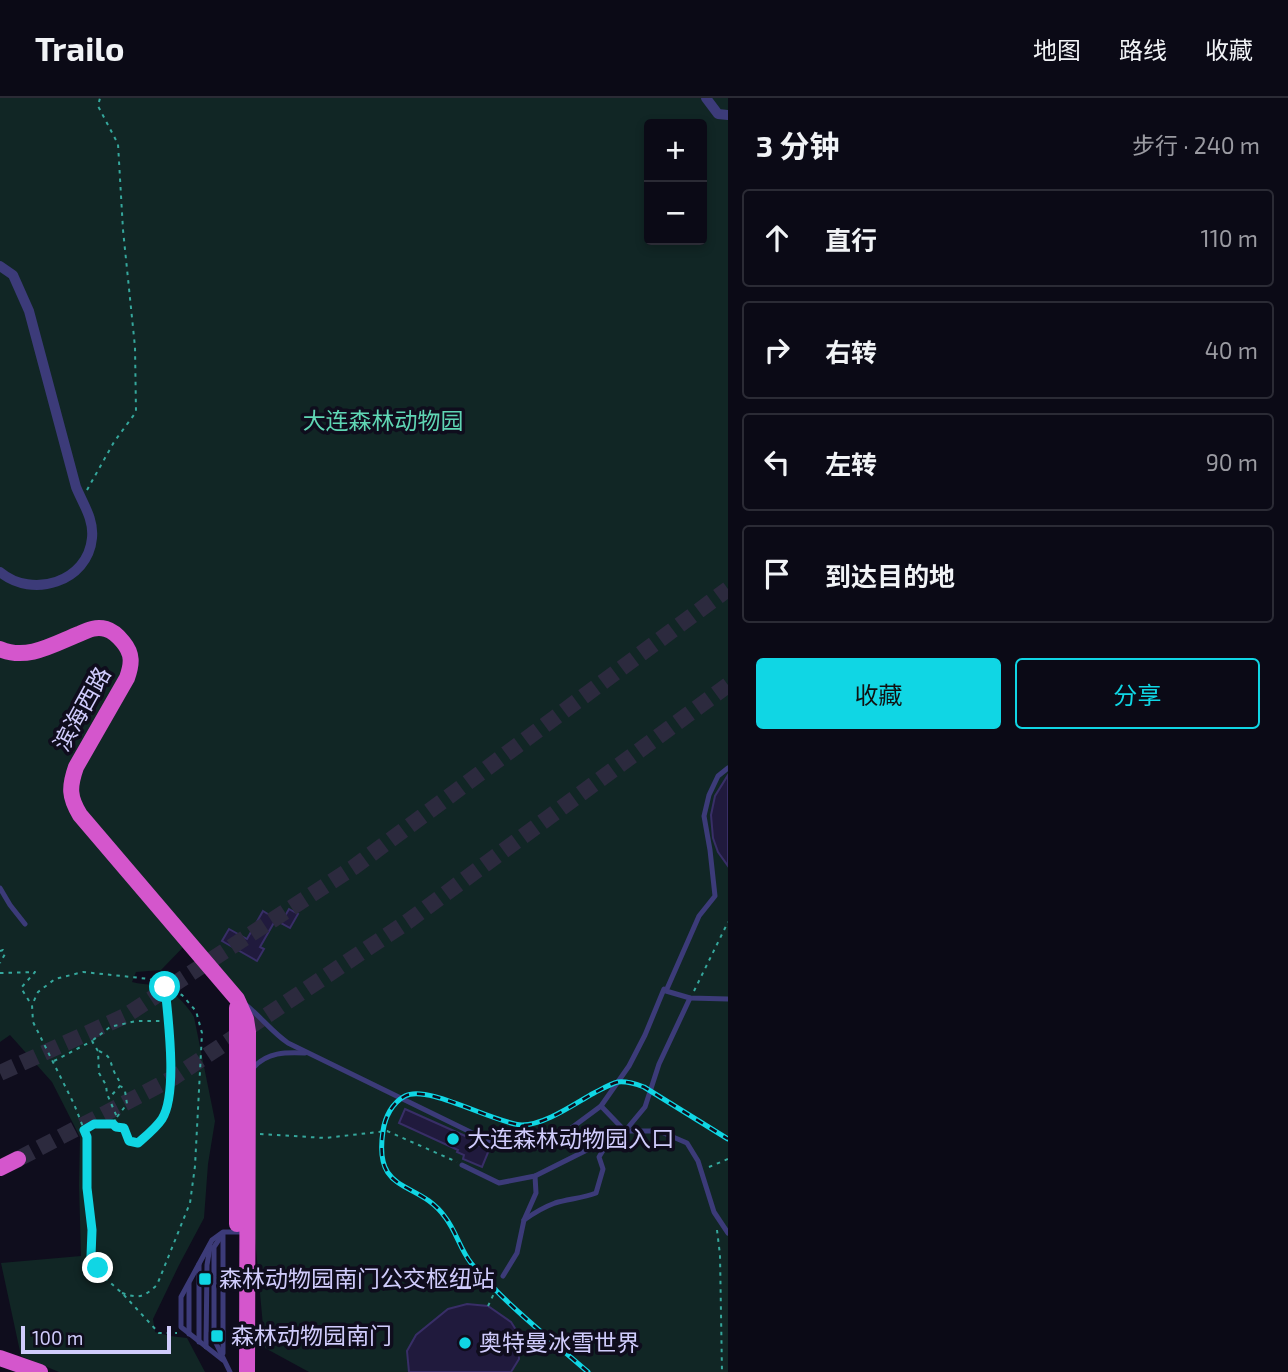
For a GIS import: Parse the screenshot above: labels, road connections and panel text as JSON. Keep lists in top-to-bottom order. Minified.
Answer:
{"streets":{"highway":["滨海西路"]},"parks":["大连森林动物园"],"places":{"other":["大连森林动物园入口","奥特曼冰雪世界"],"transit":["森林动物园南门公交枢纽站","森林动物园南门"]},"scale_bar":"100 m","page":{"header":"Trailo","nav":["地图","路线","收藏"],"heading":["3 分钟","步行 · 240 m"],"map_buttons":["+","−"],"list":[["直行","110 m"],["右转","40 m"],["左转","90 m"],"到达目的地"],"buttons":["收藏","分享"],"scale":"100 m"}}
